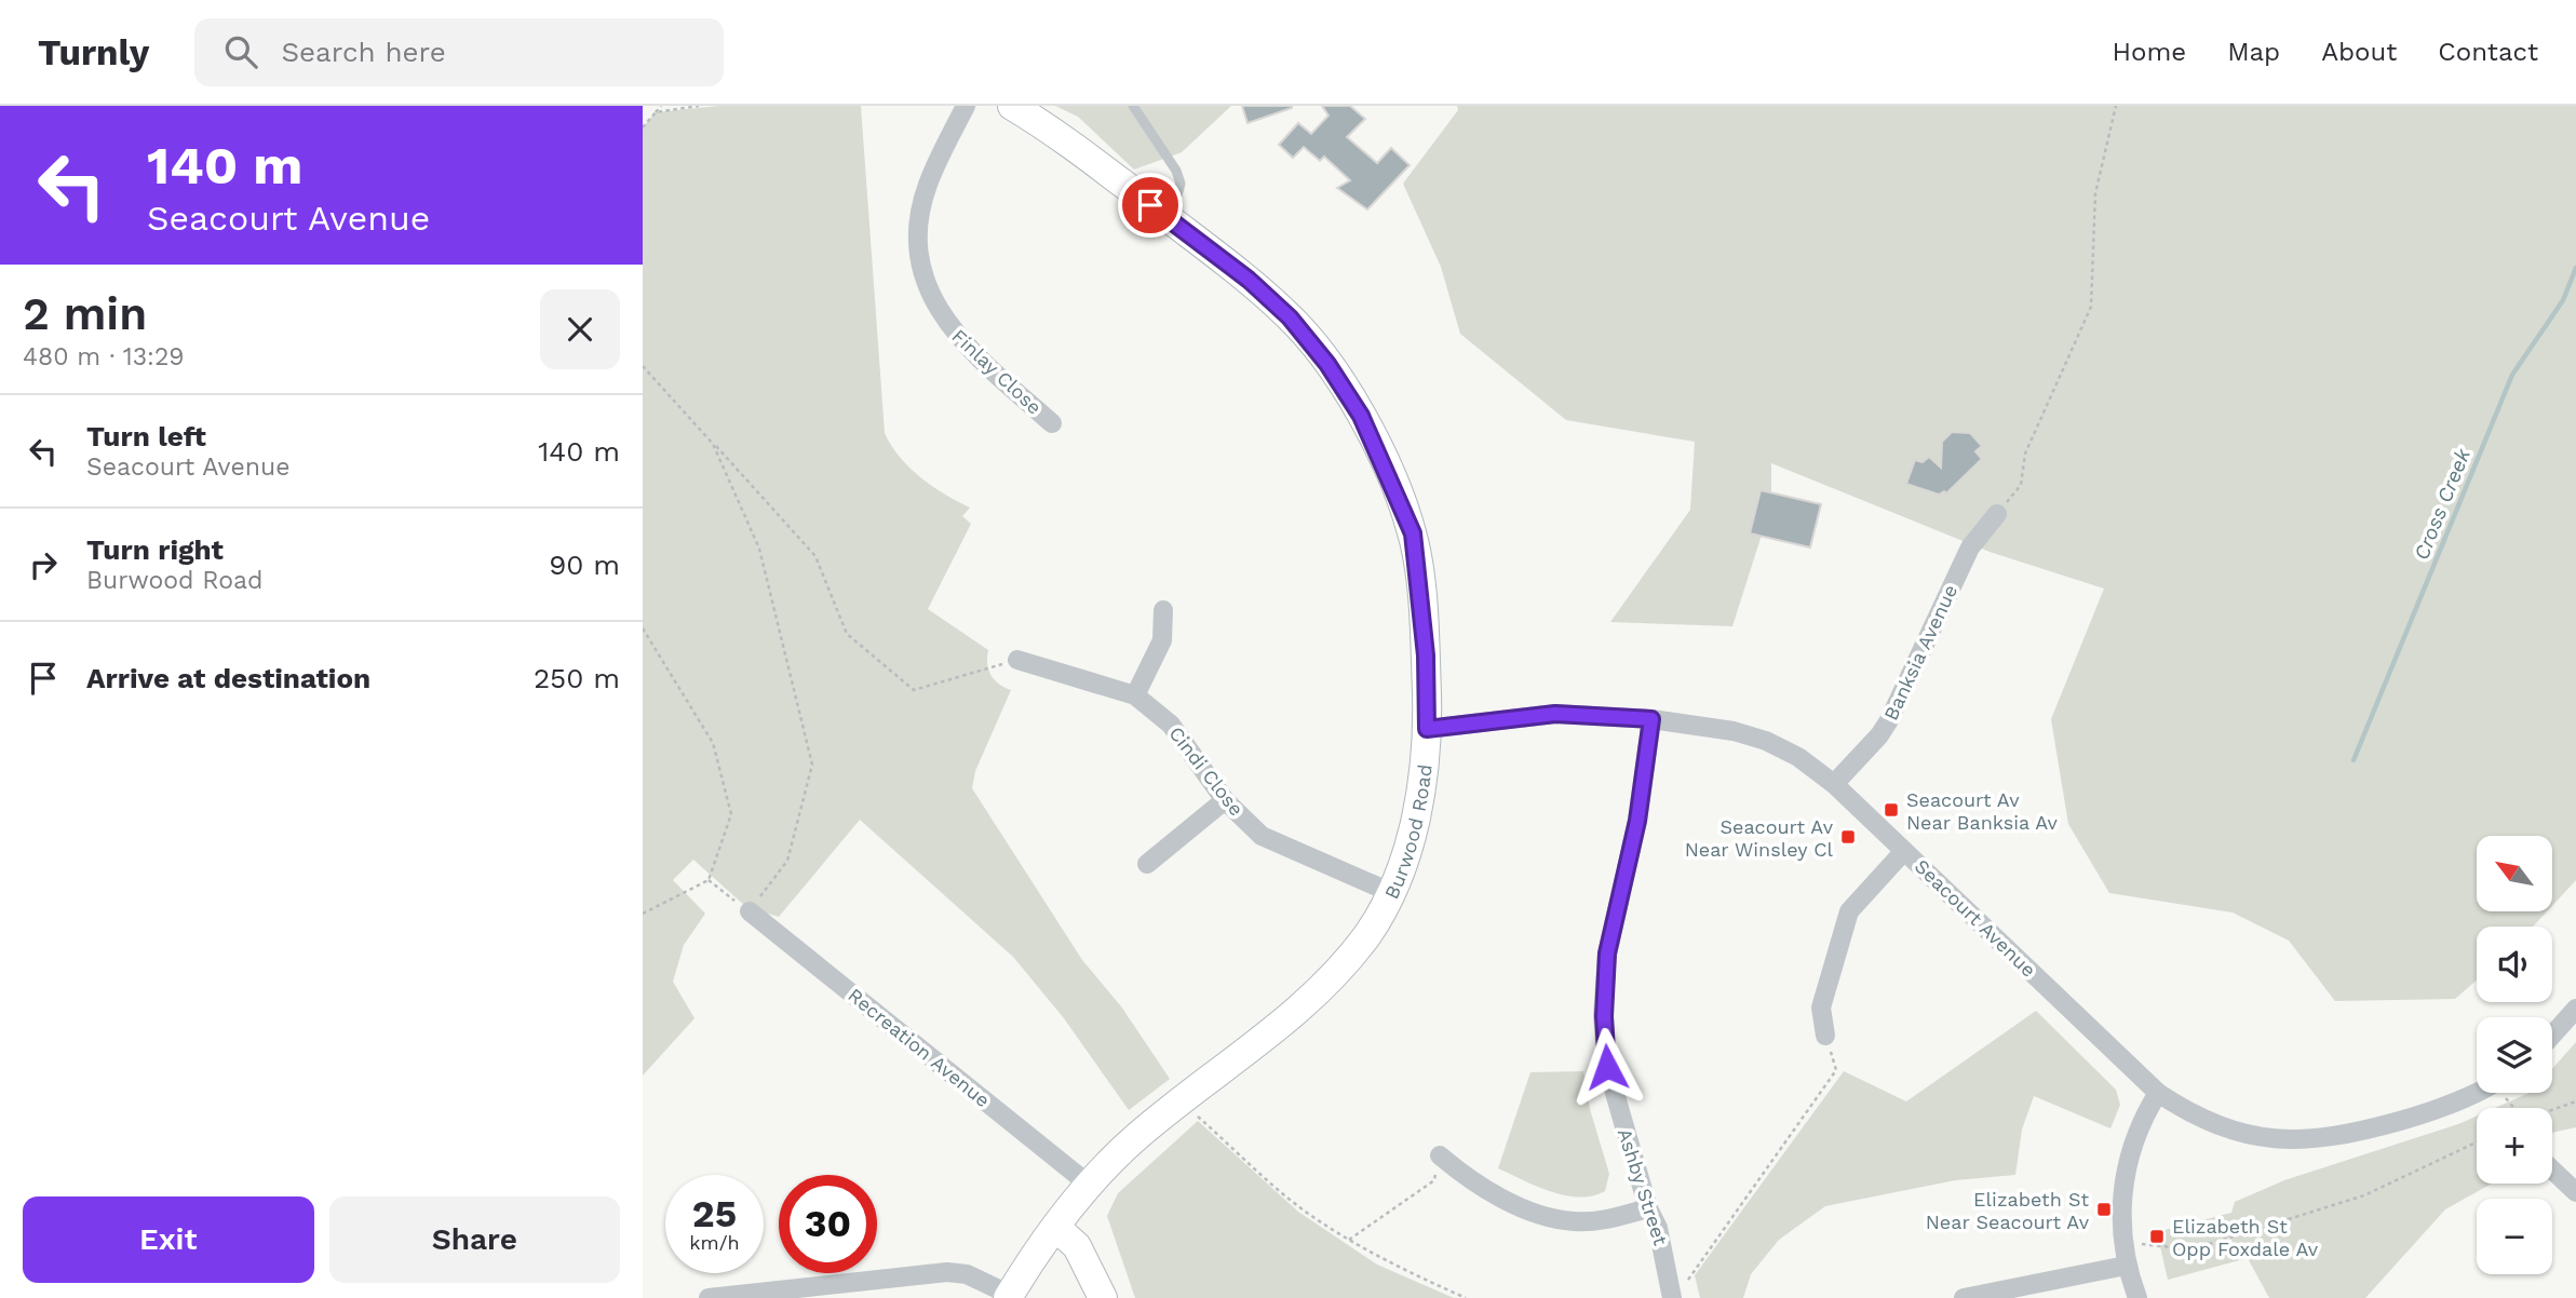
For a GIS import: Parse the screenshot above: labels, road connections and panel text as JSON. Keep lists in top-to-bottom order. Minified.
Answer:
{"streets":{"main road":["Burwood Road"],"street":["Finlay Close","Banksia Avenue","Cindi Close","Seacourt Avenue","Recreation Avenue","Ashby Street"]},"crossings":[["Banksia Avenue","Seacourt Avenue"],["Cindi Close","Burwood Road"],["Burwood Road","Seacourt Avenue"],["Burwood Road","Recreation Avenue"],["Seacourt Avenue","Ashby Street"]],"water":["Cross Creek"],"places":{"transit":["Seacourt Av Near Banksia Av","Seacourt Av Near Winsley Cl","Elizabeth St Near Seacourt Av","Elizabeth St Opp Foxdale Av"]},"north":"top left","page":{"header":"Turnly","search":"Search here","nav":["Home","Map","About","Contact"],"turn":["140 m","Seacourt Avenue"],"heading":["2 min","480 m · 13:29"],"list":[{"name":"Turn left","note":"Seacourt Avenue","value":"140 m"},{"name":"Turn right","note":"Burwood Road","value":"90 m"},{"name":"Arrive at destination","value":"250 m"}],"map_buttons":["+","−"],"speed":"25 km/h","limit":"30","buttons":["Exit","Share"]}}
